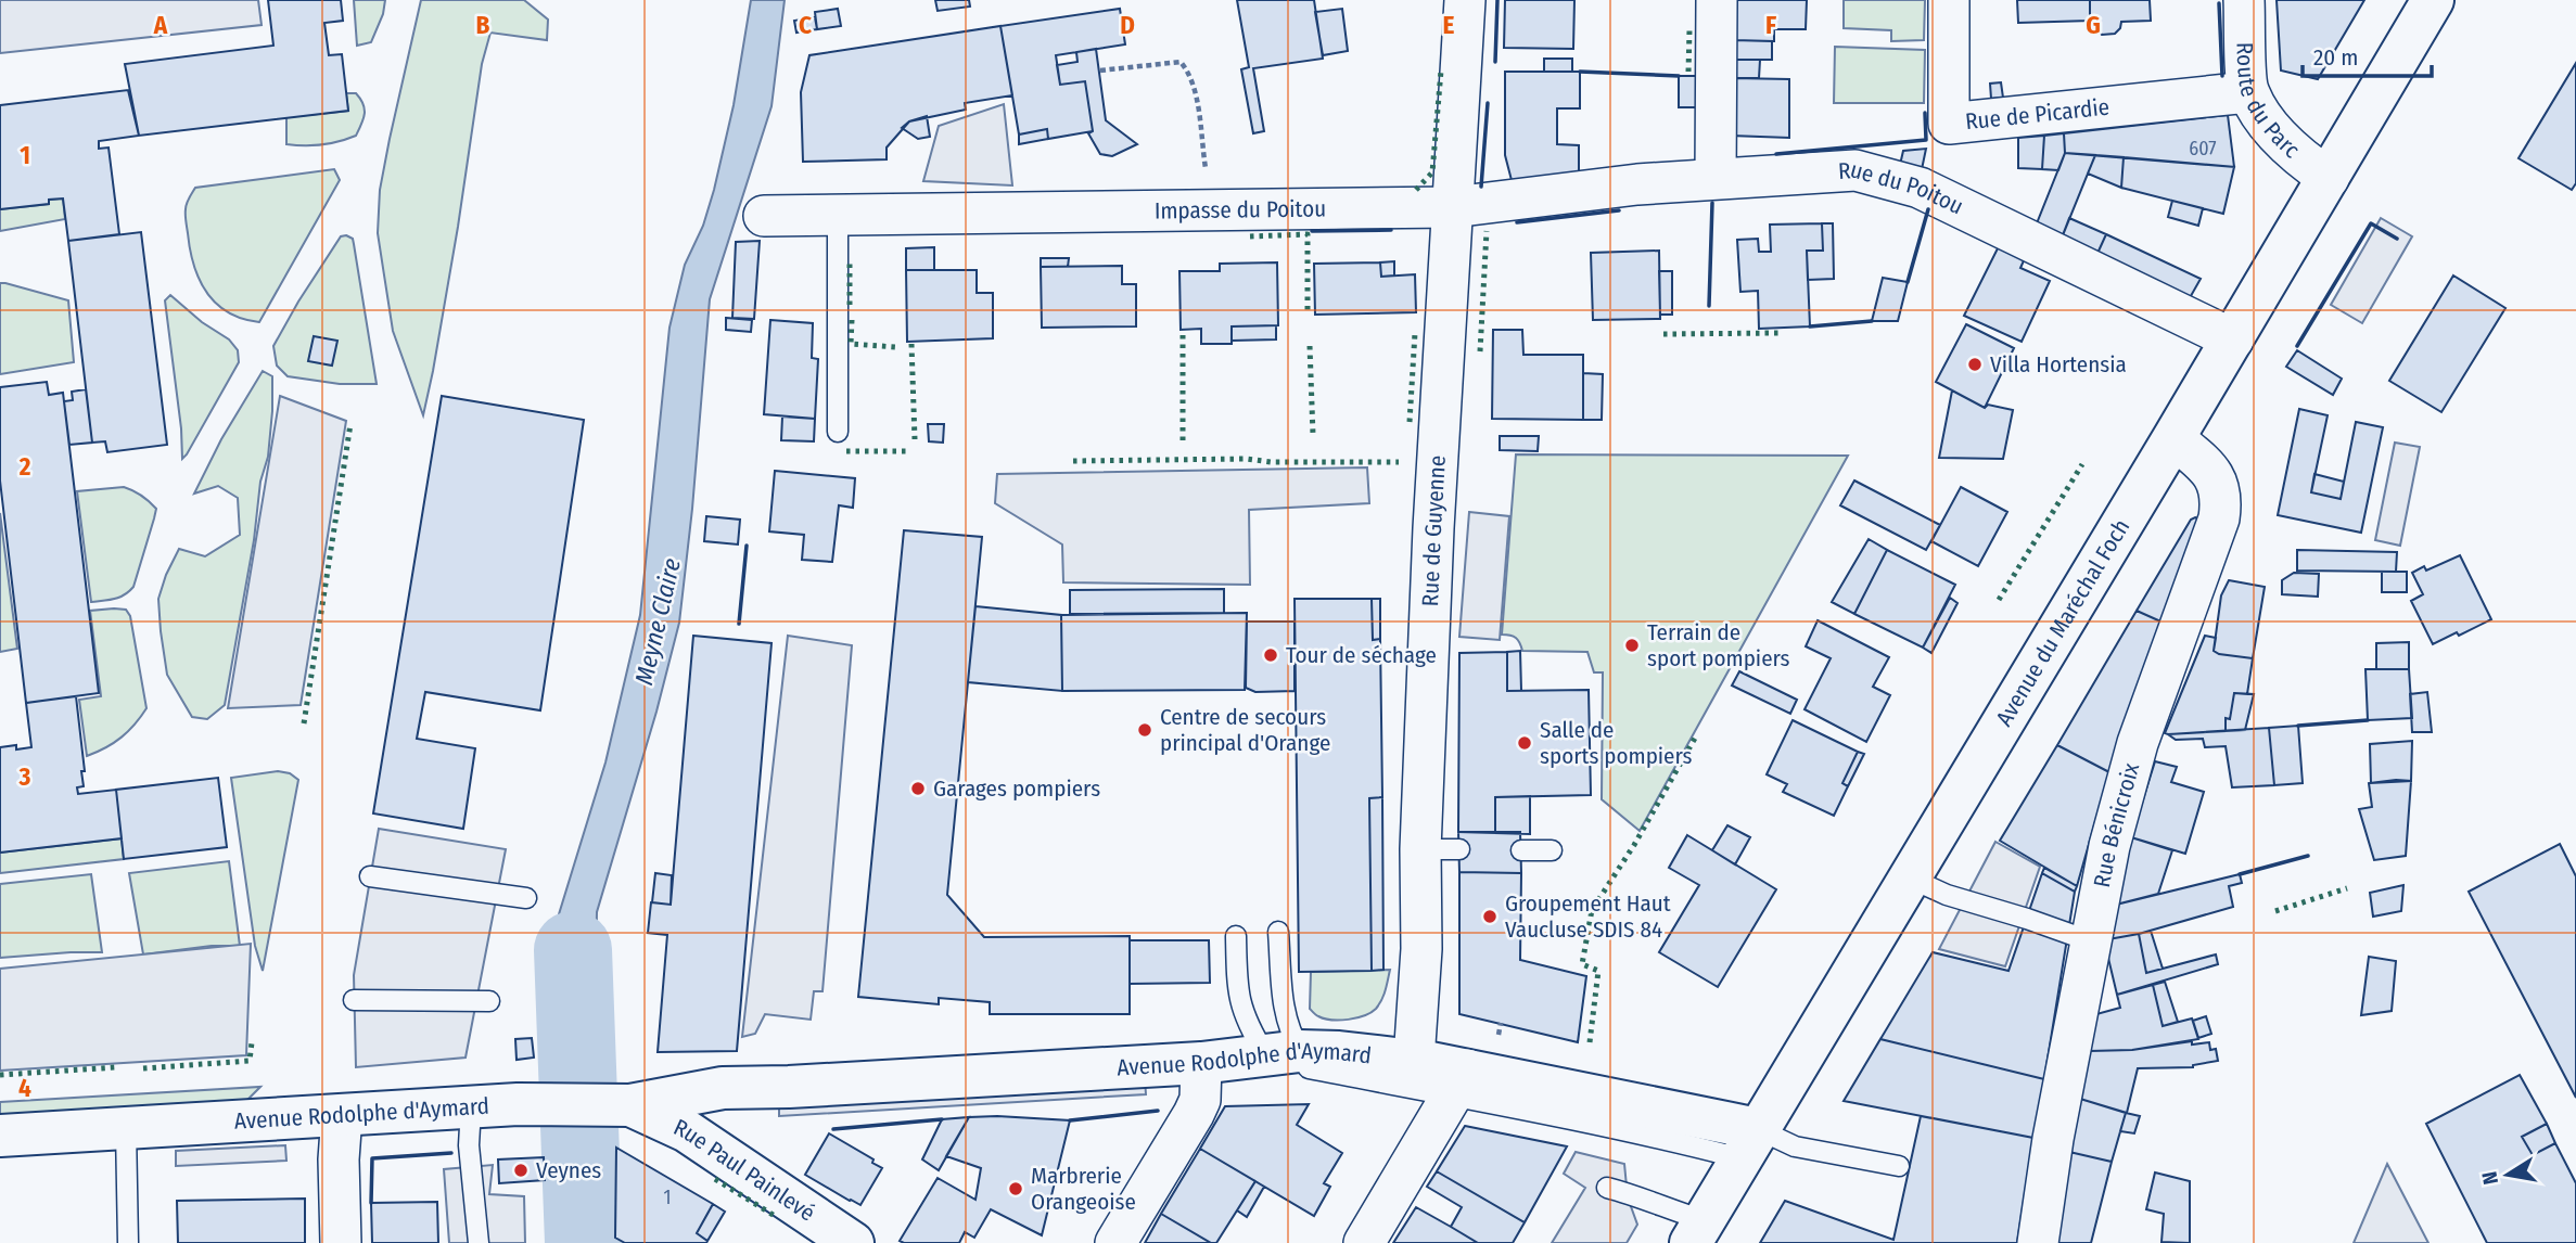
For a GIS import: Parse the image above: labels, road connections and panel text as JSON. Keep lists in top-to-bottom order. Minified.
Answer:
{"streets":{"street":["Route du Parc","Rue de Picardie","Rue du Poitou","Impasse du Poitou","Rue de Guyenne","Avenue du Maréchal Foch","Rue Bénicroix","Avenue Rodolphe d'Aymard","Rue Paul Painlevé"]},"crossings":[["Route du Parc","Rue de Picardie"],["Route du Parc","Avenue du Maréchal Foch"],["Rue du Poitou","Impasse du Poitou"],["Rue du Poitou","Avenue du Maréchal Foch"],["Impasse du Poitou","Rue de Guyenne"],["Rue de Guyenne","Avenue Rodolphe d'Aymard"],["Avenue du Maréchal Foch","Rue Bénicroix"],["Avenue du Maréchal Foch","Avenue Rodolphe d'Aymard"],["Avenue Rodolphe d'Aymard","Rue Paul Painlevé"]],"water":["Meyne Claire"],"places":["Villa Hortensia","Terrain de sport pompiers","Tour de séchage","Centre de secours principal d'Orange","Salle de sports pompiers","Garages pompiers","Groupement Haut Vaucluse SDIS 84","Veynes","Marbrerie Orangeoise"],"house_numbers":["607","1"],"scale_bar":"20 m","north":"left","grid":{"columns":["A","B","C","D","E","F","G"],"rows":["1","2","3","4"]}}
